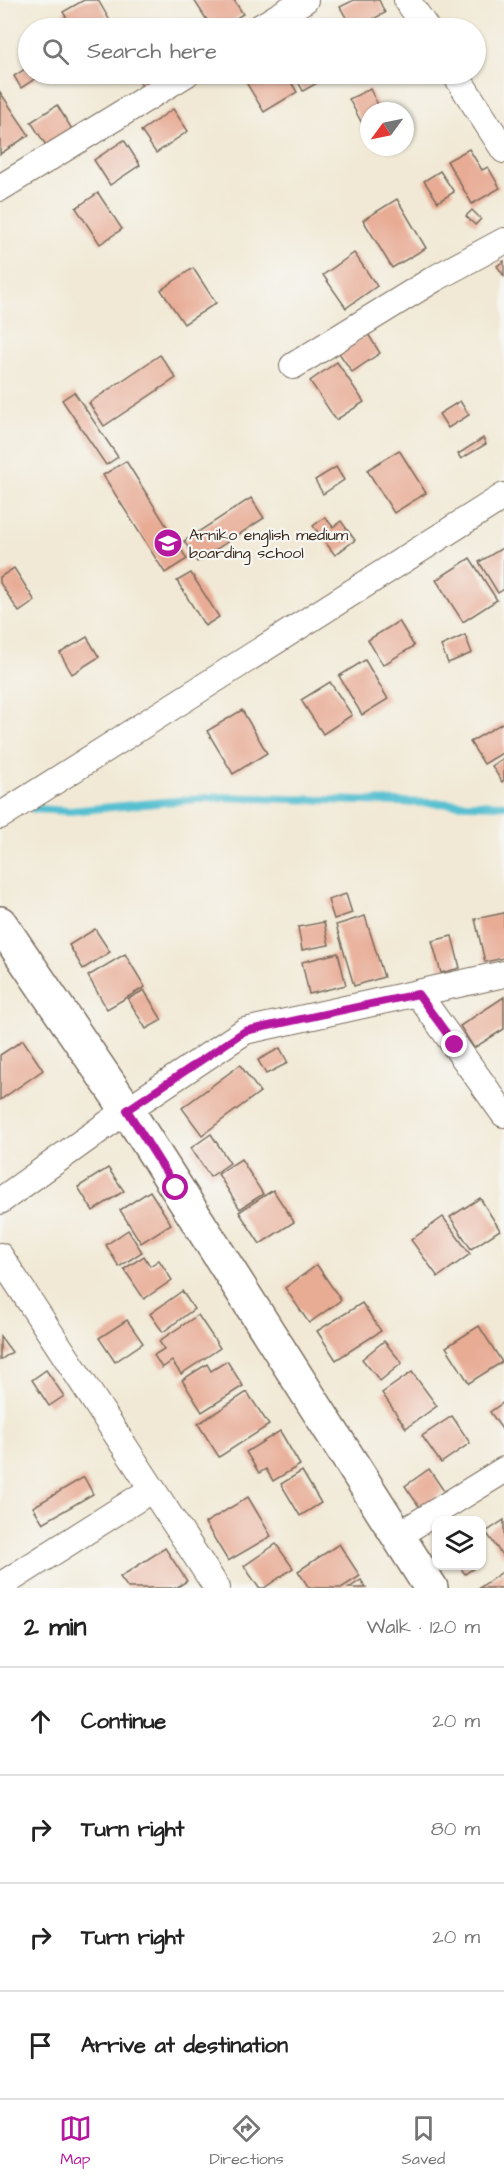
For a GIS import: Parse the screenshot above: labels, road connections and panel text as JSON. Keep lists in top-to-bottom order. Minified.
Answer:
{"places":{"school or university":["Arniko english medium boarding school"]},"north":"bottom left","page":{"search":"Search here","heading":["2 min","Walk · 120 m"],"list":[["Continue","20 m"],["Turn right","80 m"],["Turn right","20 m"],"Arrive at destination"],"nav":["Map","Directions","Saved"]}}
